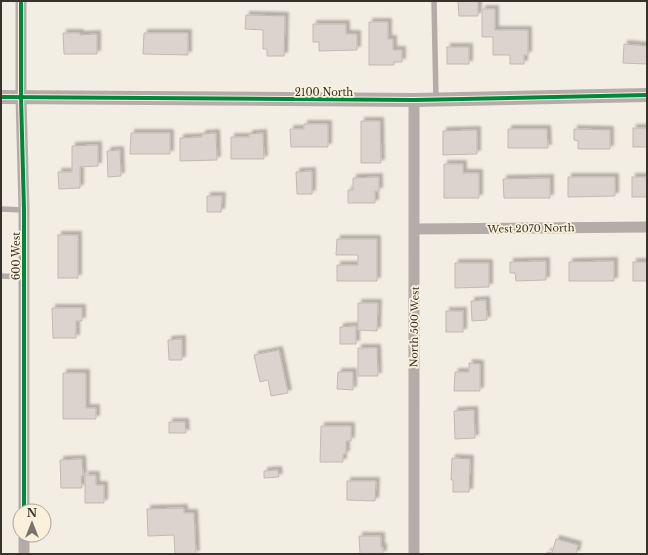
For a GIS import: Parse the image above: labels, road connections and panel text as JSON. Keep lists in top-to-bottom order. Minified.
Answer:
{"streets":{"street":["2100 North","West 2070 North","600 West","North 500 West"]},"crossings":[["2100 North","600 West"],["2100 North","North 500 West"],["West 2070 North","North 500 West"]],"north":"top"}
